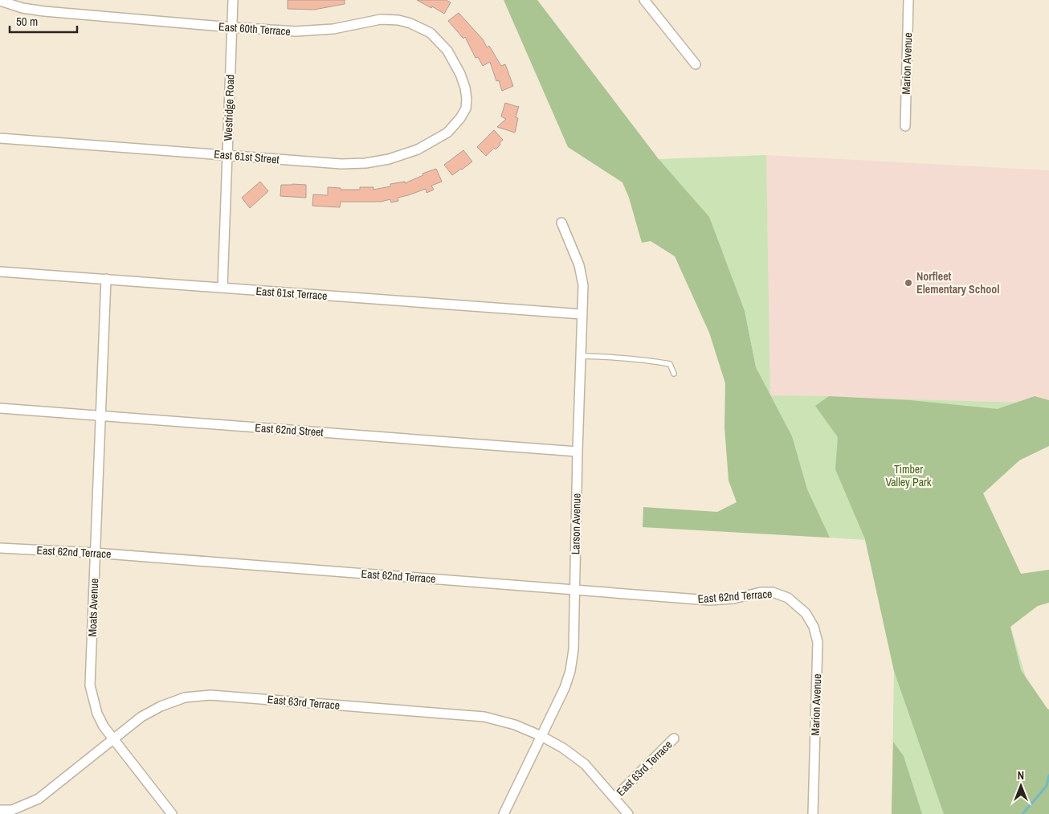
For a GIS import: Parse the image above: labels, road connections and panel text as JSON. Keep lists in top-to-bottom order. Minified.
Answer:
{"streets":{"street":["East 60th Terrace","Marion Avenue","Westridge Road","East 61st Street","East 61st Terrace","East 62nd Street","Larson Avenue","East 62nd Terrace","Moats Avenue","East 63rd Terrace"]},"crossings":[["East 60th Terrace","Westridge Road"],["East 60th Terrace","East 61st Street"],["Marion Avenue","East 62nd Terrace"],["Westridge Road","East 61st Street"],["Westridge Road","East 61st Terrace"],["East 61st Terrace","Larson Avenue"],["East 61st Terrace","Moats Avenue"],["East 62nd Street","Larson Avenue"],["East 62nd Street","Moats Avenue"],["Larson Avenue","East 62nd Terrace"],["Larson Avenue","East 63rd Terrace"],["East 62nd Terrace","Moats Avenue"],["Moats Avenue","East 63rd Terrace"]],"parks":["Timber Valley Park"],"places":["Norfleet Elementary School"],"scale_bar":"50 m","north":"top"}
